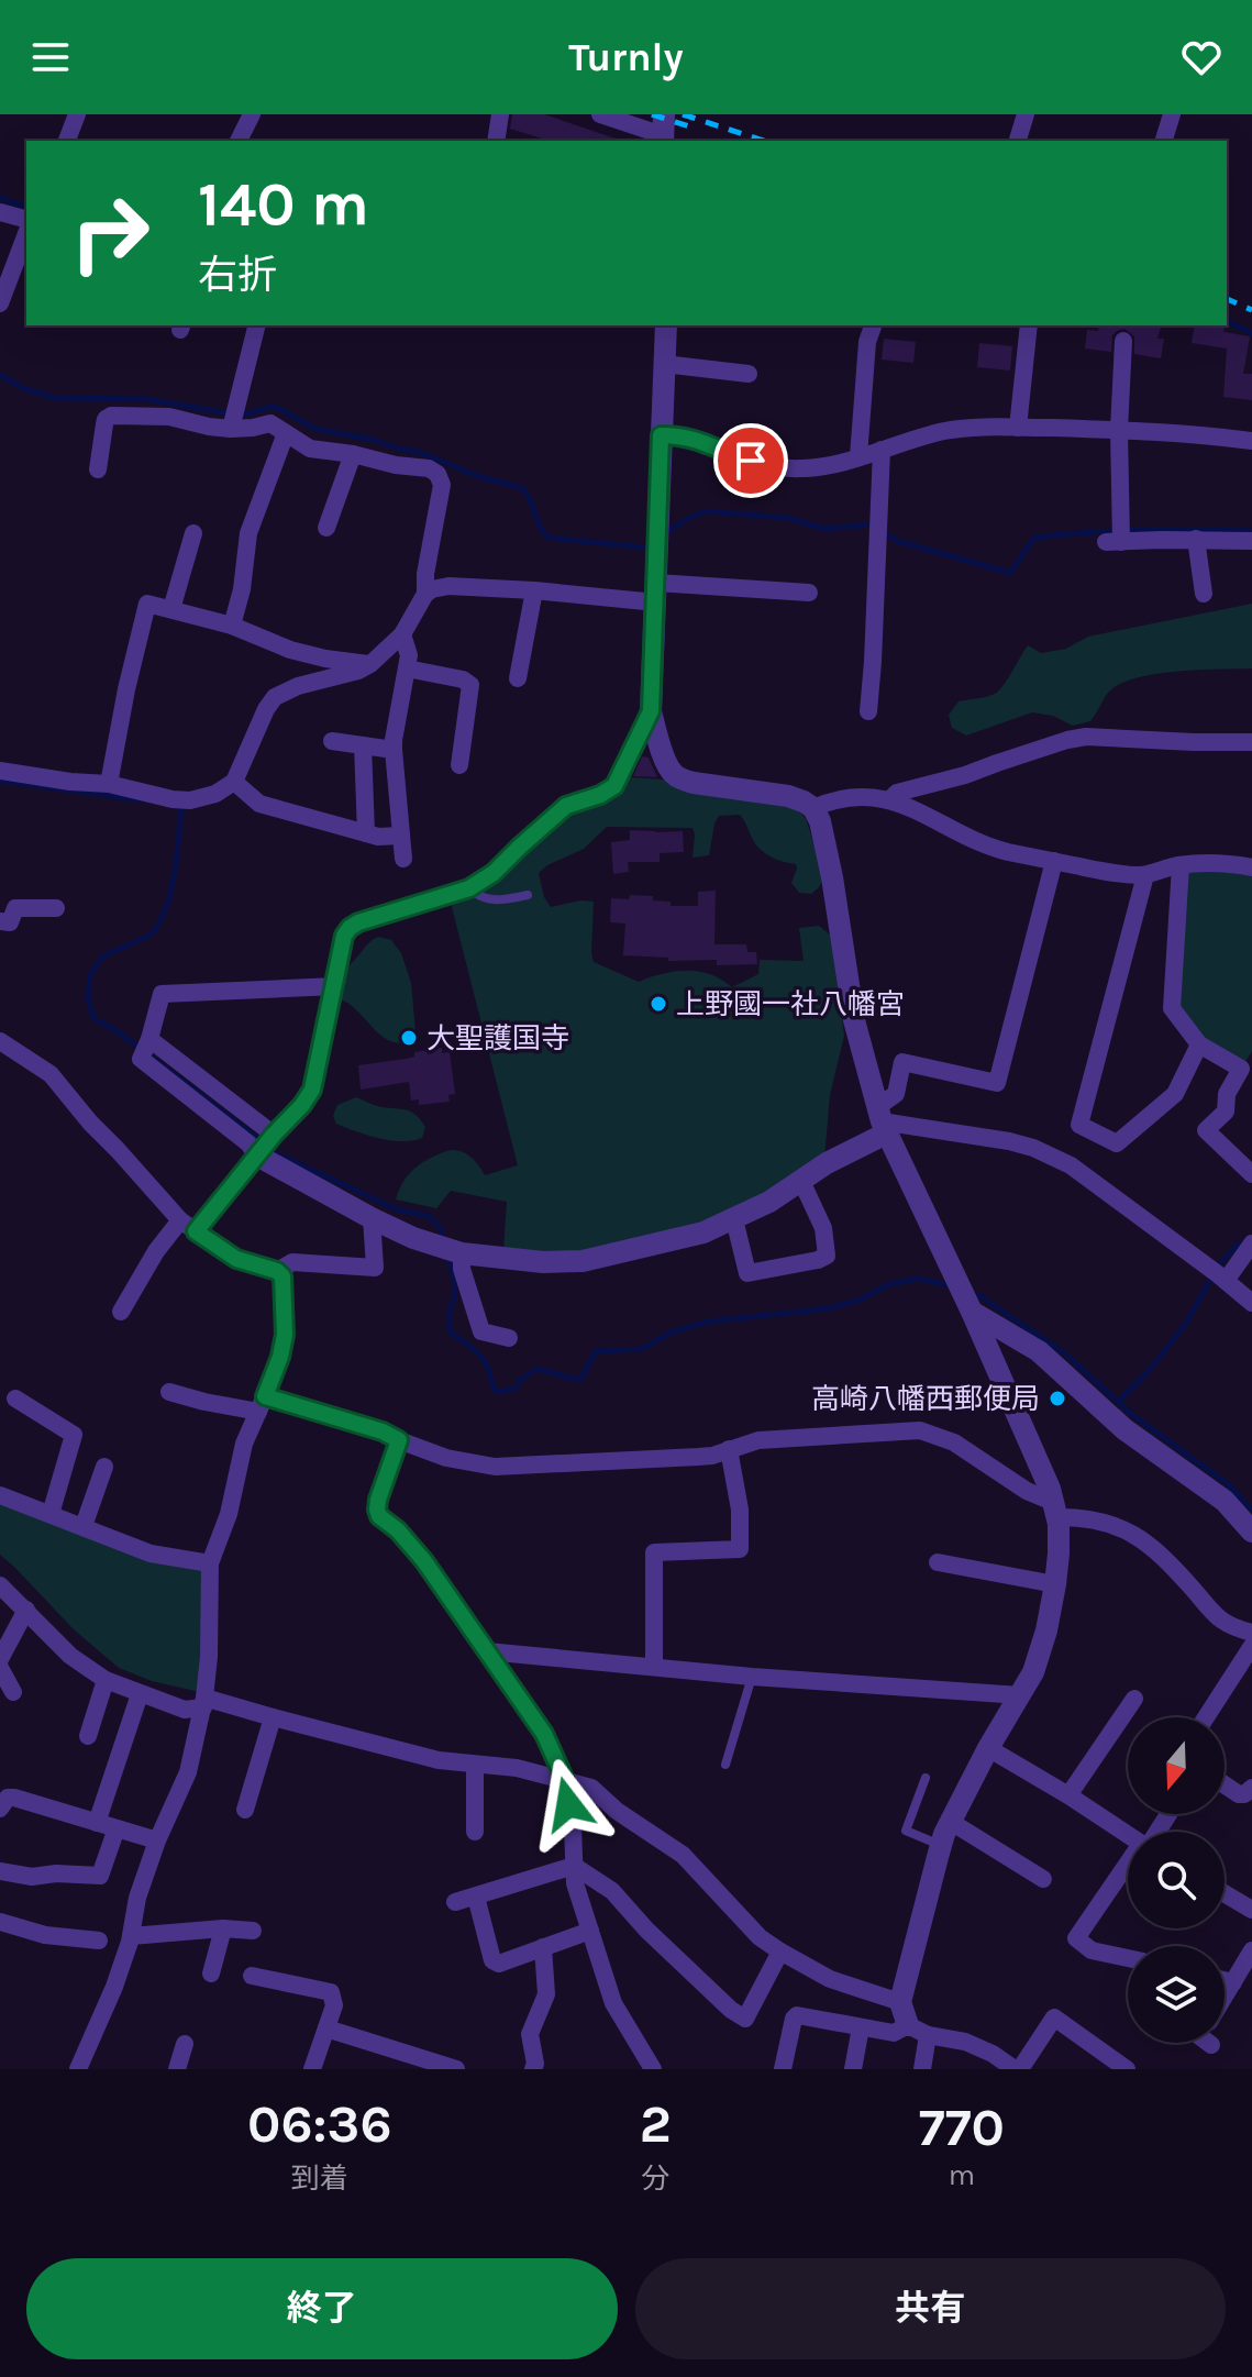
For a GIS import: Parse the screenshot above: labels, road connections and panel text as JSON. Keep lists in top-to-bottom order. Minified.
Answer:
{"places":["上野國一社八幡宮","大聖護国寺","高崎八幡西郵便局"],"north":"bottom","page":{"header":"Turnly","turn":["140 m","右折"],"eta":["06:36","到着","2","分","770","m"],"buttons":["終了","共有"]}}
